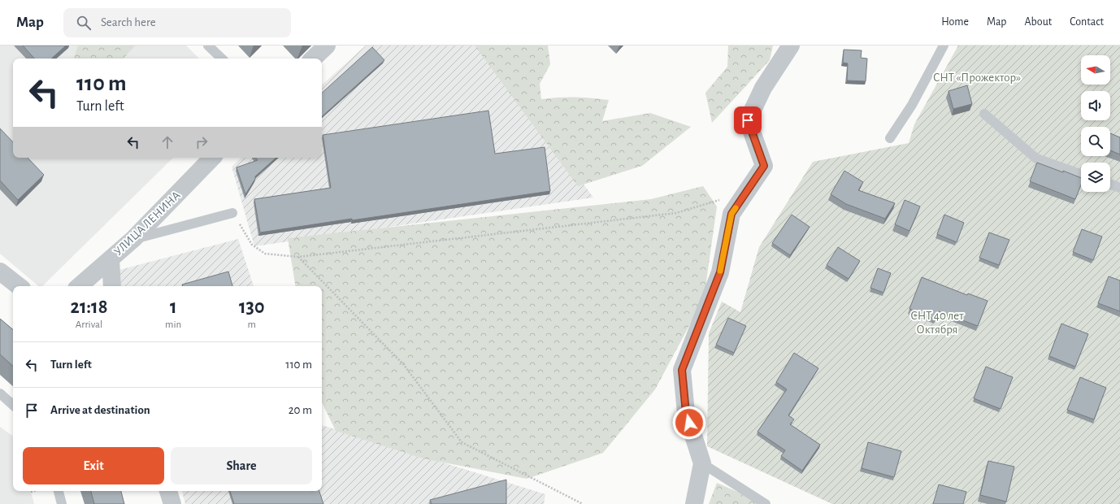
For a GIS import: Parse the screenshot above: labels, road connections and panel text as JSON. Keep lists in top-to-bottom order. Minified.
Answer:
{"streets":{"street":["УЛИЦА ЛЕНИНА"]},"parks":["СНТ «Прожектор»","СНТ 40 лет Октября"],"north":"left","page":{"header":"Map","search":"Search here","nav":["Home","Map","About","Contact"],"turn":["110 m","Turn left"],"eta":["21:18","Arrival","1","min","130","m"],"list":[{"name":"Turn left","value":"110 m"},{"name":"Arrive at destination","value":"20 m"}],"buttons":["Exit","Share"]}}
